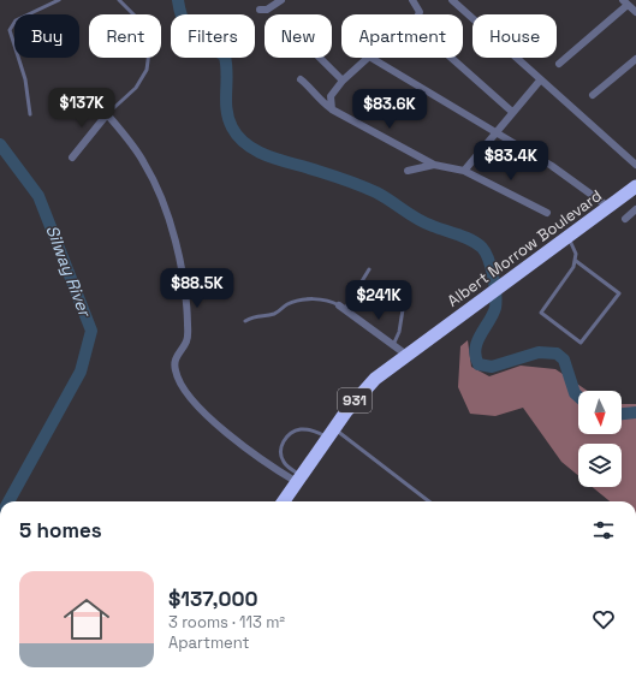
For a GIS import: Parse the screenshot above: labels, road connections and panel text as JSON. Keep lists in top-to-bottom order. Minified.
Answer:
{"streets":{"highway":["Albert Morrow Boulevard","931"]},"water":["Silway River"],"north":"bottom","page":{"chip":["Buy","Rent","Filters","New","Apartment","House"],"price":["$137K","$83.6K","$83.4K","$88.5K","$241K"],"heading":"5 homes","list":[{"name":"$137,000","note":"3 rooms · 113 m² · Apartment"}]}}
